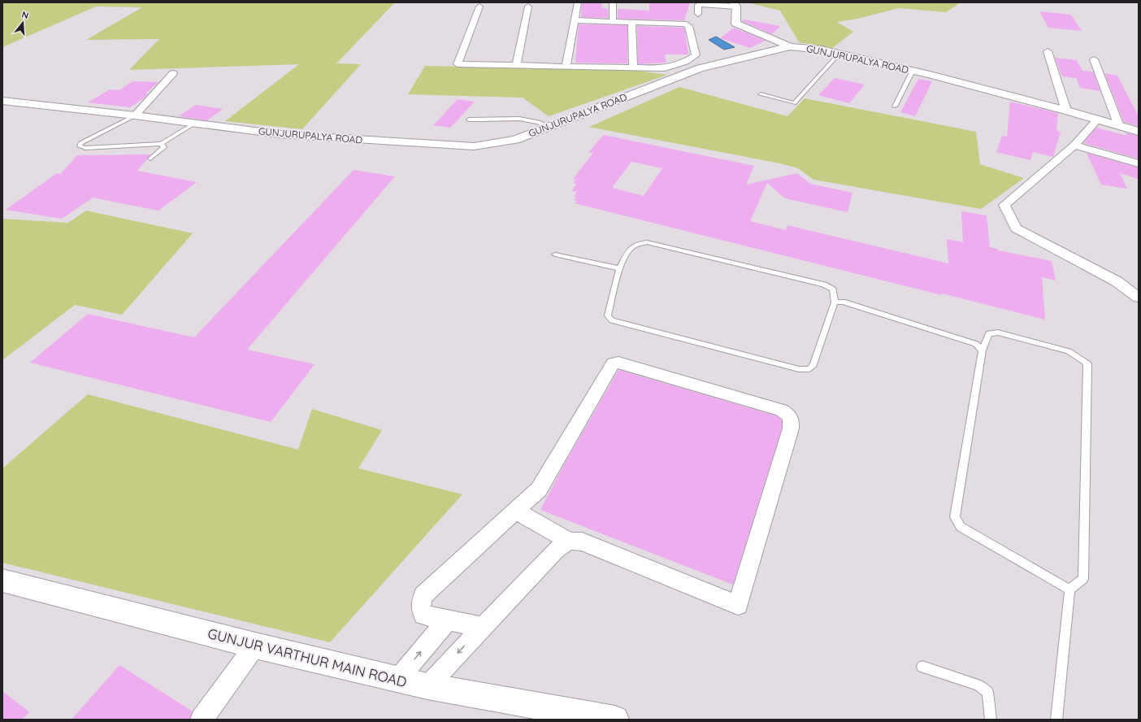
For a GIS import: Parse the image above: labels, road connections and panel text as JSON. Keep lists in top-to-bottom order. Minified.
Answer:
{"streets":{"street":["GUNJURUPALYA ROAD","GUNJUR VARTHUR MAIN ROAD"]},"north":"top"}
